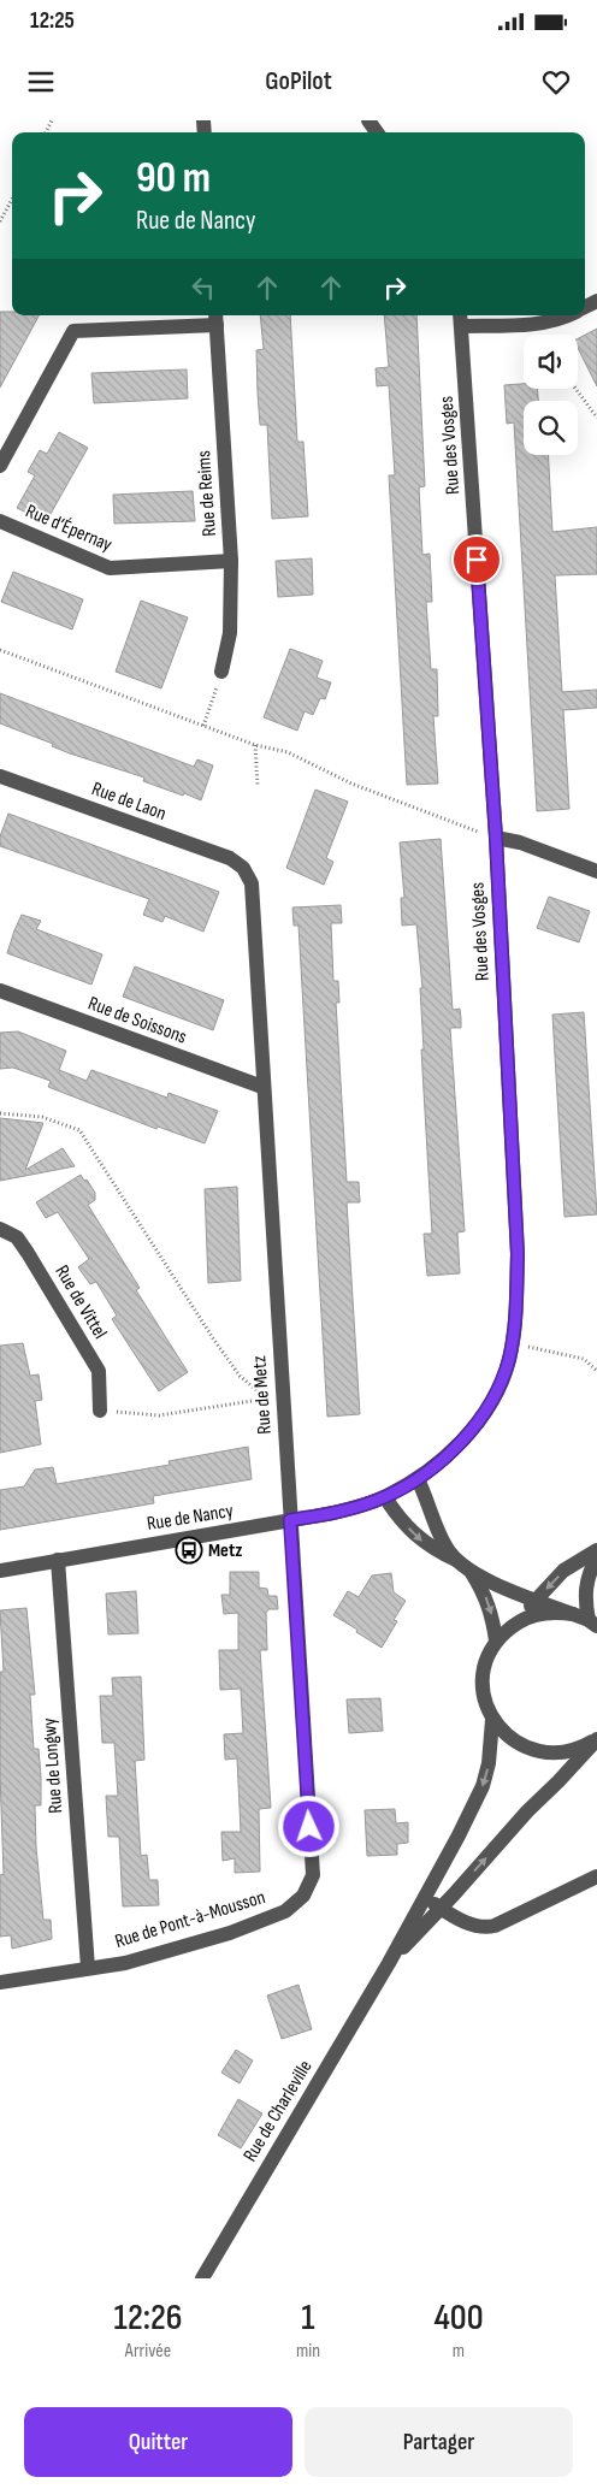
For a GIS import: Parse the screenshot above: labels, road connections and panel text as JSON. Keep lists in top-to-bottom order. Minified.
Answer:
{"streets":{"street":["Rue des Vosges","Rue de Reims","Rue d’Épernay","Rue de Laon","Rue de Soissons","Rue de Vittel","Rue de Metz","Rue de Nancy","Rue de Longwy","Rue de Pont-à-Mousson","Rue de Charleville"]},"crossings":[["Rue des Vosges","Rue de Nancy"],["Rue de Reims","Rue d’Épernay"],["Rue de Laon","Rue de Metz"],["Rue de Soissons","Rue de Metz"],["Rue de Metz","Rue de Nancy"],["Rue de Metz","Rue de Pont-à-Mousson"],["Rue de Nancy","Rue de Longwy"],["Rue de Longwy","Rue de Pont-à-Mousson"]],"places":{"bus stop":["Metz"]},"page":{"status":"12:25","header":"GoPilot","turn":["90 m","Rue de Nancy"],"eta":["12:26","Arrivée","1","min","400","m"],"buttons":["Quitter","Partager"]}}
